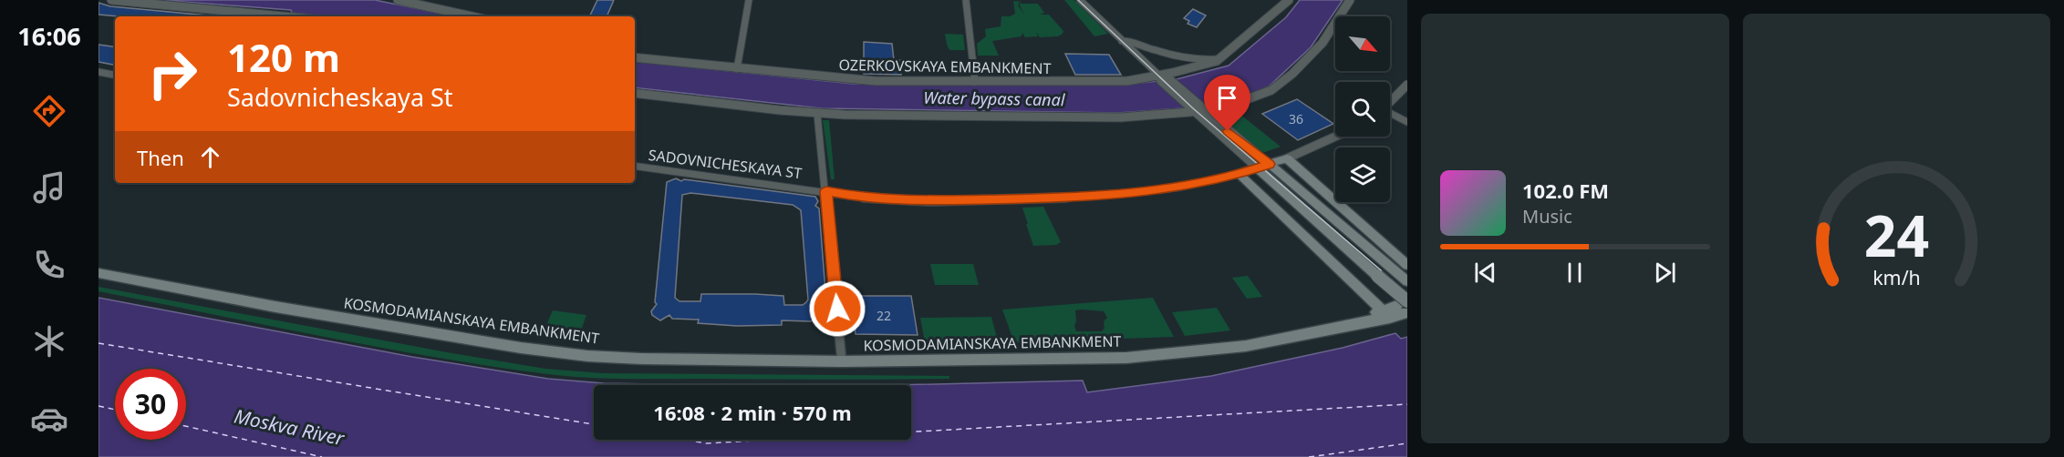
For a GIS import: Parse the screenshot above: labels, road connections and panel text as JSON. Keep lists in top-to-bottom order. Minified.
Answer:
{"streets":{"main road":["KOSMODAMIANSKAYA EMBANKMENT"],"street":["OZERKOVSKAYA EMBANKMENT","SADOVNICHESKAYA ST"]},"water":["Water bypass canal","Moskva River"],"house_numbers":["36","22"],"north":"bottom right","page":{"tabs":"16:06","turn":["120 m","Sadovnicheskaya St"],"then":"Then","song":["102.0 FM","Music"],"limit":"30","trip":"16:08 · 2 min · 570 m","gauge":["24","km/h"]}}
